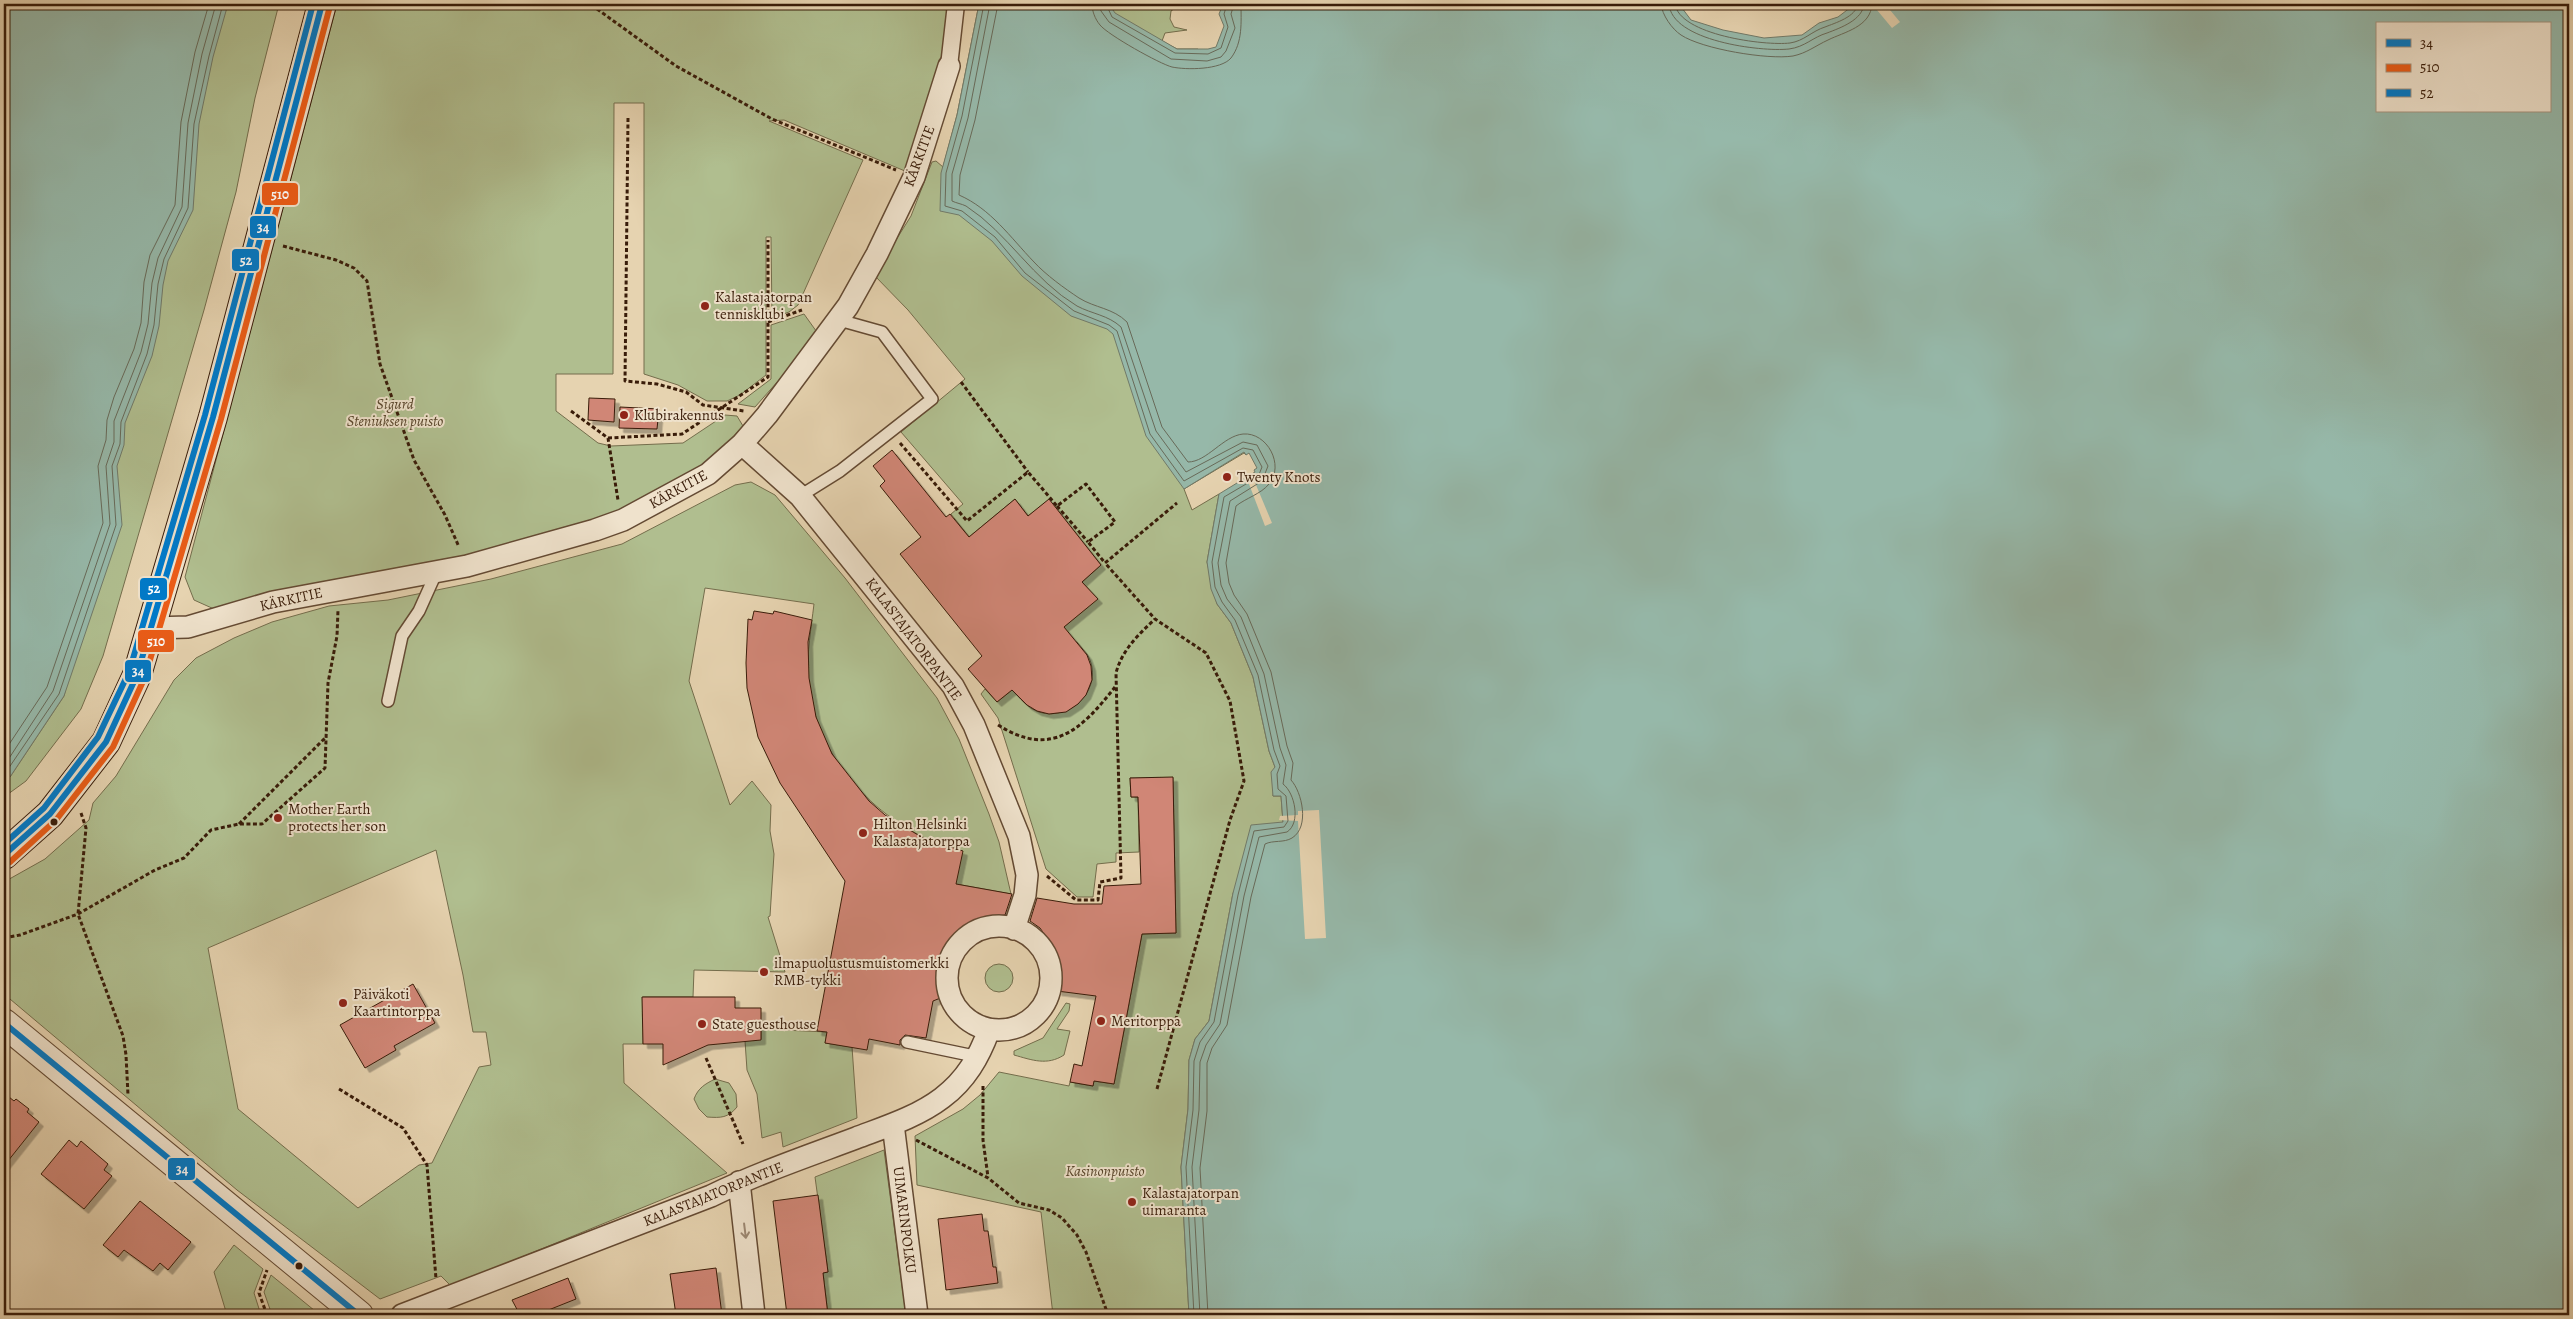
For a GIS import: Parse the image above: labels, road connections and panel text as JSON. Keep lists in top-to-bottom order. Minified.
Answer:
{"streets":{"street":["KÄRKITIE","KALASTAJATORPANTIE","UIMARINPOLKU"]},"crossings":[["KÄRKITIE","KALASTAJATORPANTIE"],["KALASTAJATORPANTIE","UIMARINPOLKU"]],"parks":["Sigurd Steniuksen puisto","Kasinonpuisto"],"places":["Kalastajatorpan tennisklubi","Klubirakennus","Twenty Knots","Mother Earth protects her son","Hilton Helsinki Kalastajatorppa","ilmapuolustusmuistomerkki RMB-tykki","Päiväkoti Kaartintorppa","Meritorppa","State guesthouse","Kalastajatorpan uimaranta"],"lines":["transit line 34","transit line 52","transit line 510"],"legend":["34","510","52"]}
